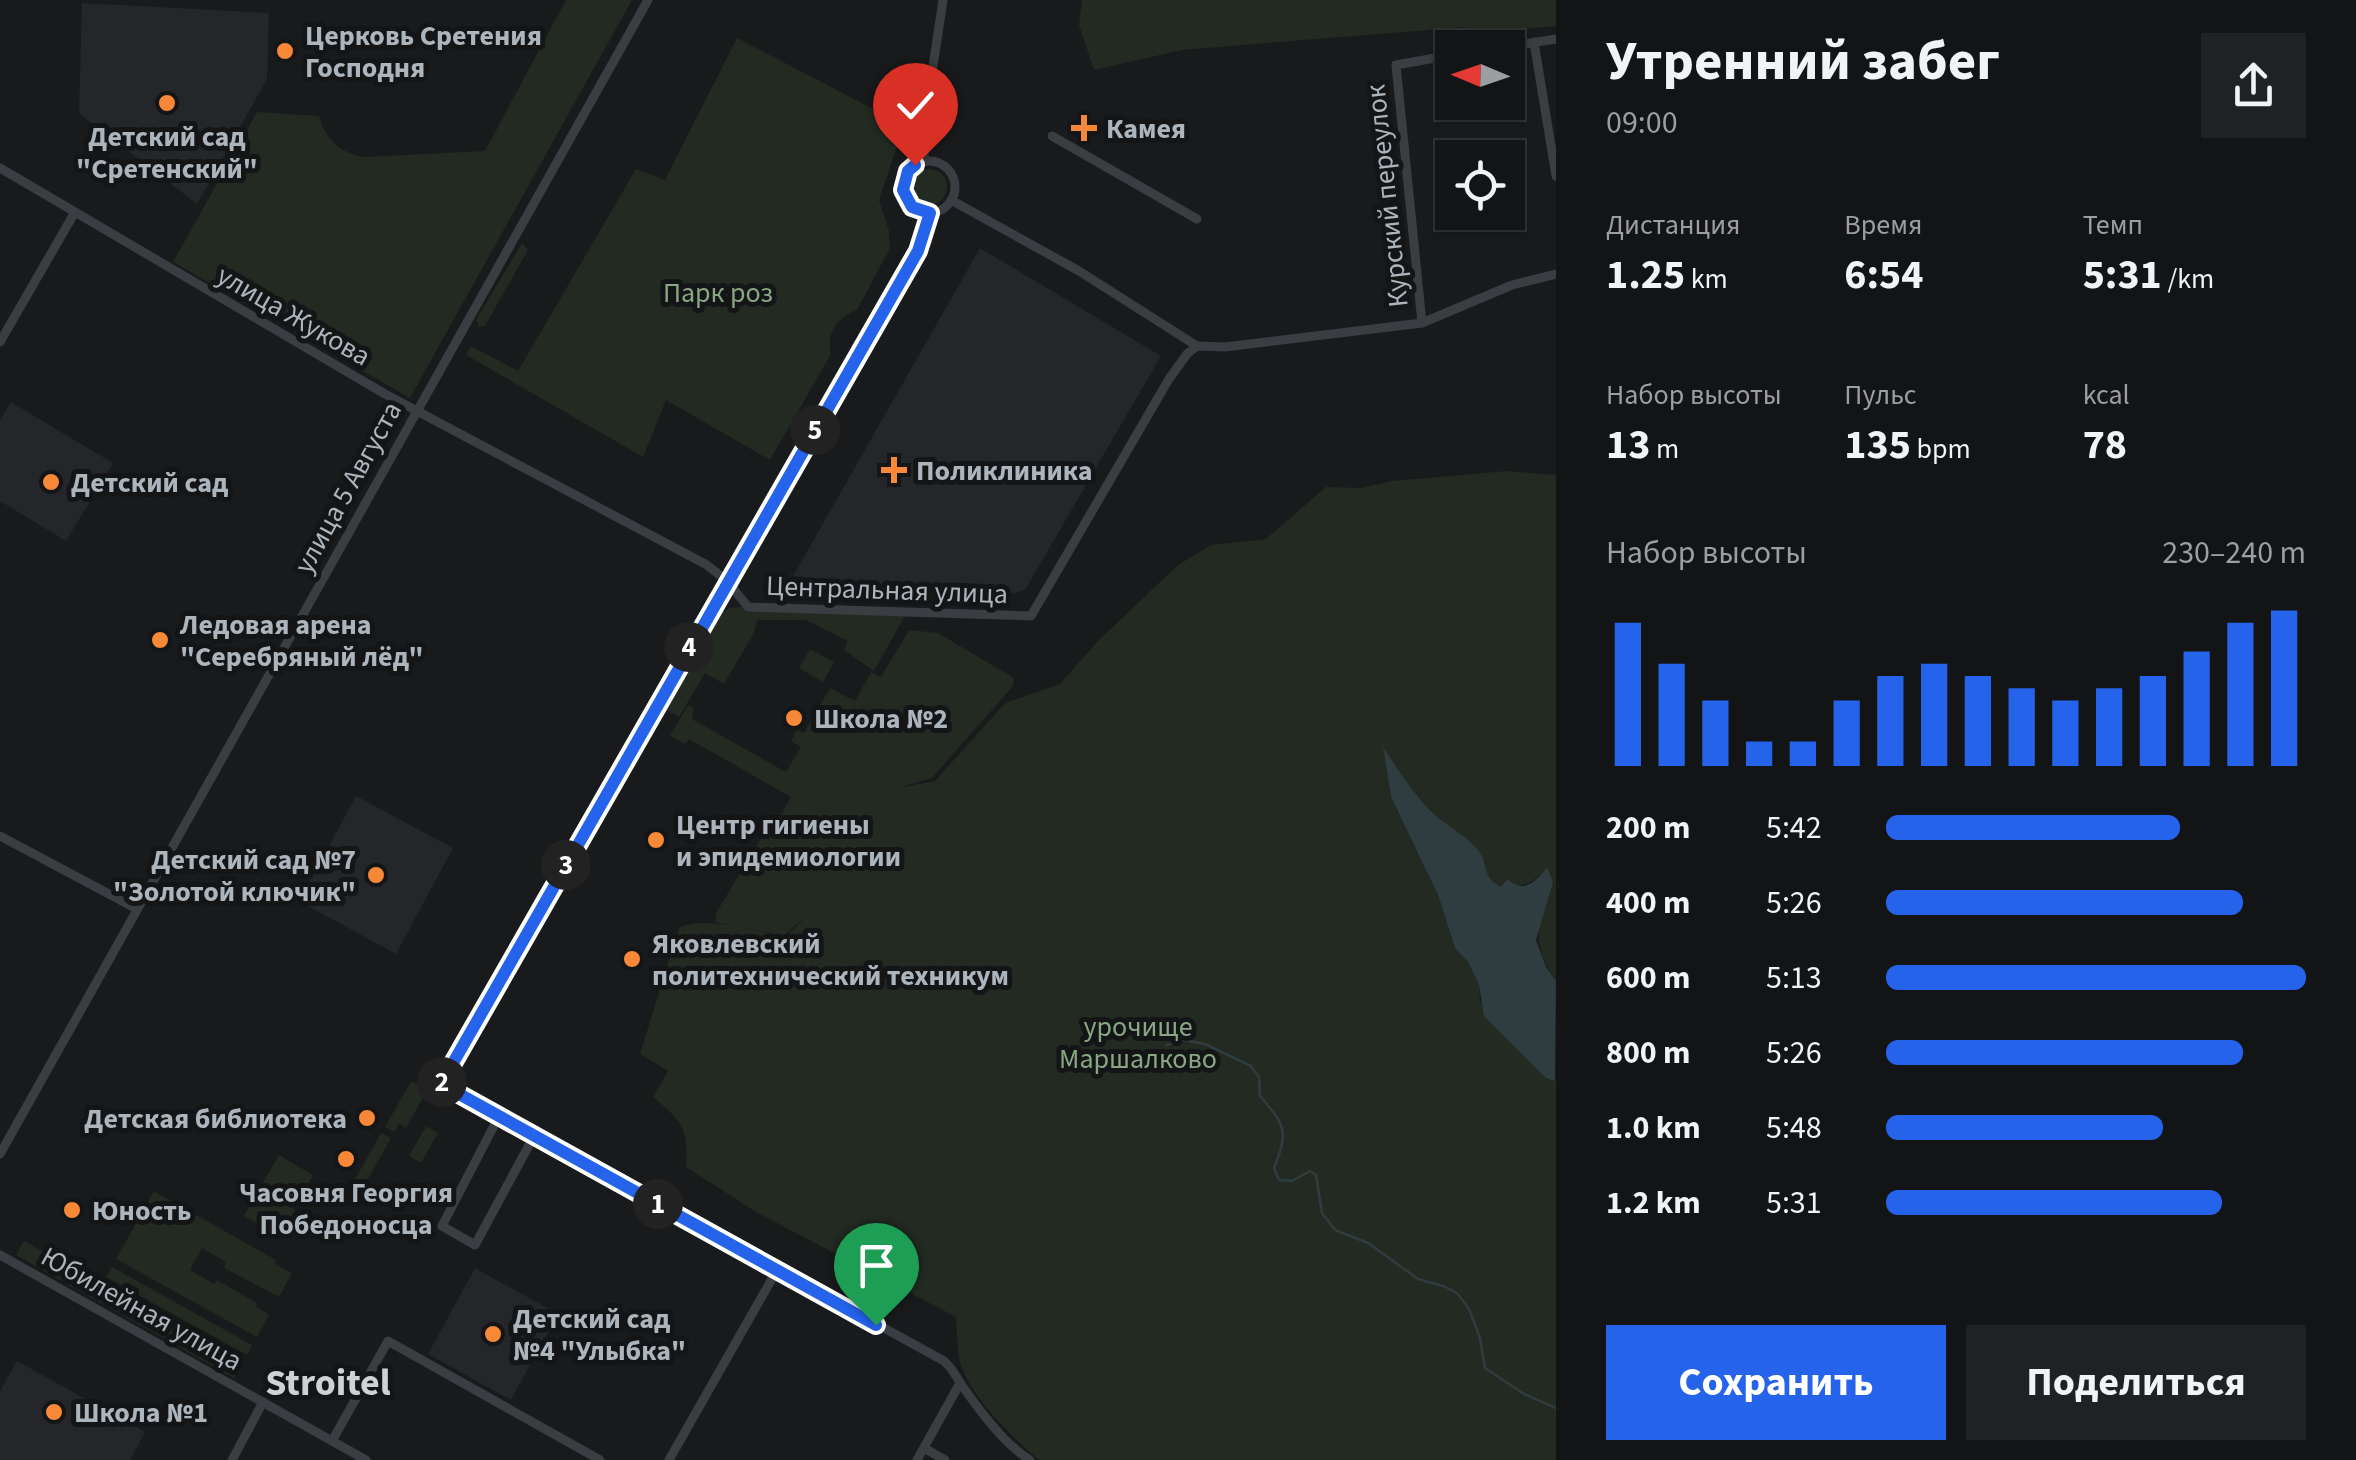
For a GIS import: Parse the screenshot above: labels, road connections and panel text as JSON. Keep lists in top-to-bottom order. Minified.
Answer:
{"streets":{"street":["Курский переулок","улица Жукова","улица 5 Августа","Центральная улица","Юбилейная улица"]},"crossings":[["улица Жукова","улица 5 Августа"],["улица Жукова","Центральная улица"]],"districts":["Stroitel"],"parks":["Парк роз","урочище Маршалково"],"places":{"other":["Церковь Сретения Господня","Детский сад \"Сретенский\"","Детский сад","Ледовая арена \"Серебряный лёд\"","Школа №2","Центр гигиены и эпидемиологии","Детский сад №7 \"Золотой ключик\"","Яковлевский политехнический техникум","Детская библиотека","Часовня Георгия Победоносца","Юность","Детский сад №4 \"Улыбка\"","Школа №1"],"health":["Камея","Поликлиника"]},"north":"left","page":{"heading":["Утренний забег","09:00"],"stats":[["Дистанция","1.25 km"],["Время","6:54"],["Темп","5:31 /km"],["Набор высоты","13 m"],["Пульс","135 bpm"],["kcal","78"]],"pins":["5","4","3","2","1"],"chart":["Набор высоты","230–240 m"],"list":[{"name":"200 m","note":"5:42"},{"name":"400 m","note":"5:26"},{"name":"600 m","note":"5:13"},{"name":"800 m","note":"5:26"},{"name":"1.0 km","note":"5:48"},{"name":"1.2 km","note":"5:31"}],"buttons":["Сохранить","Поделиться"]}}
